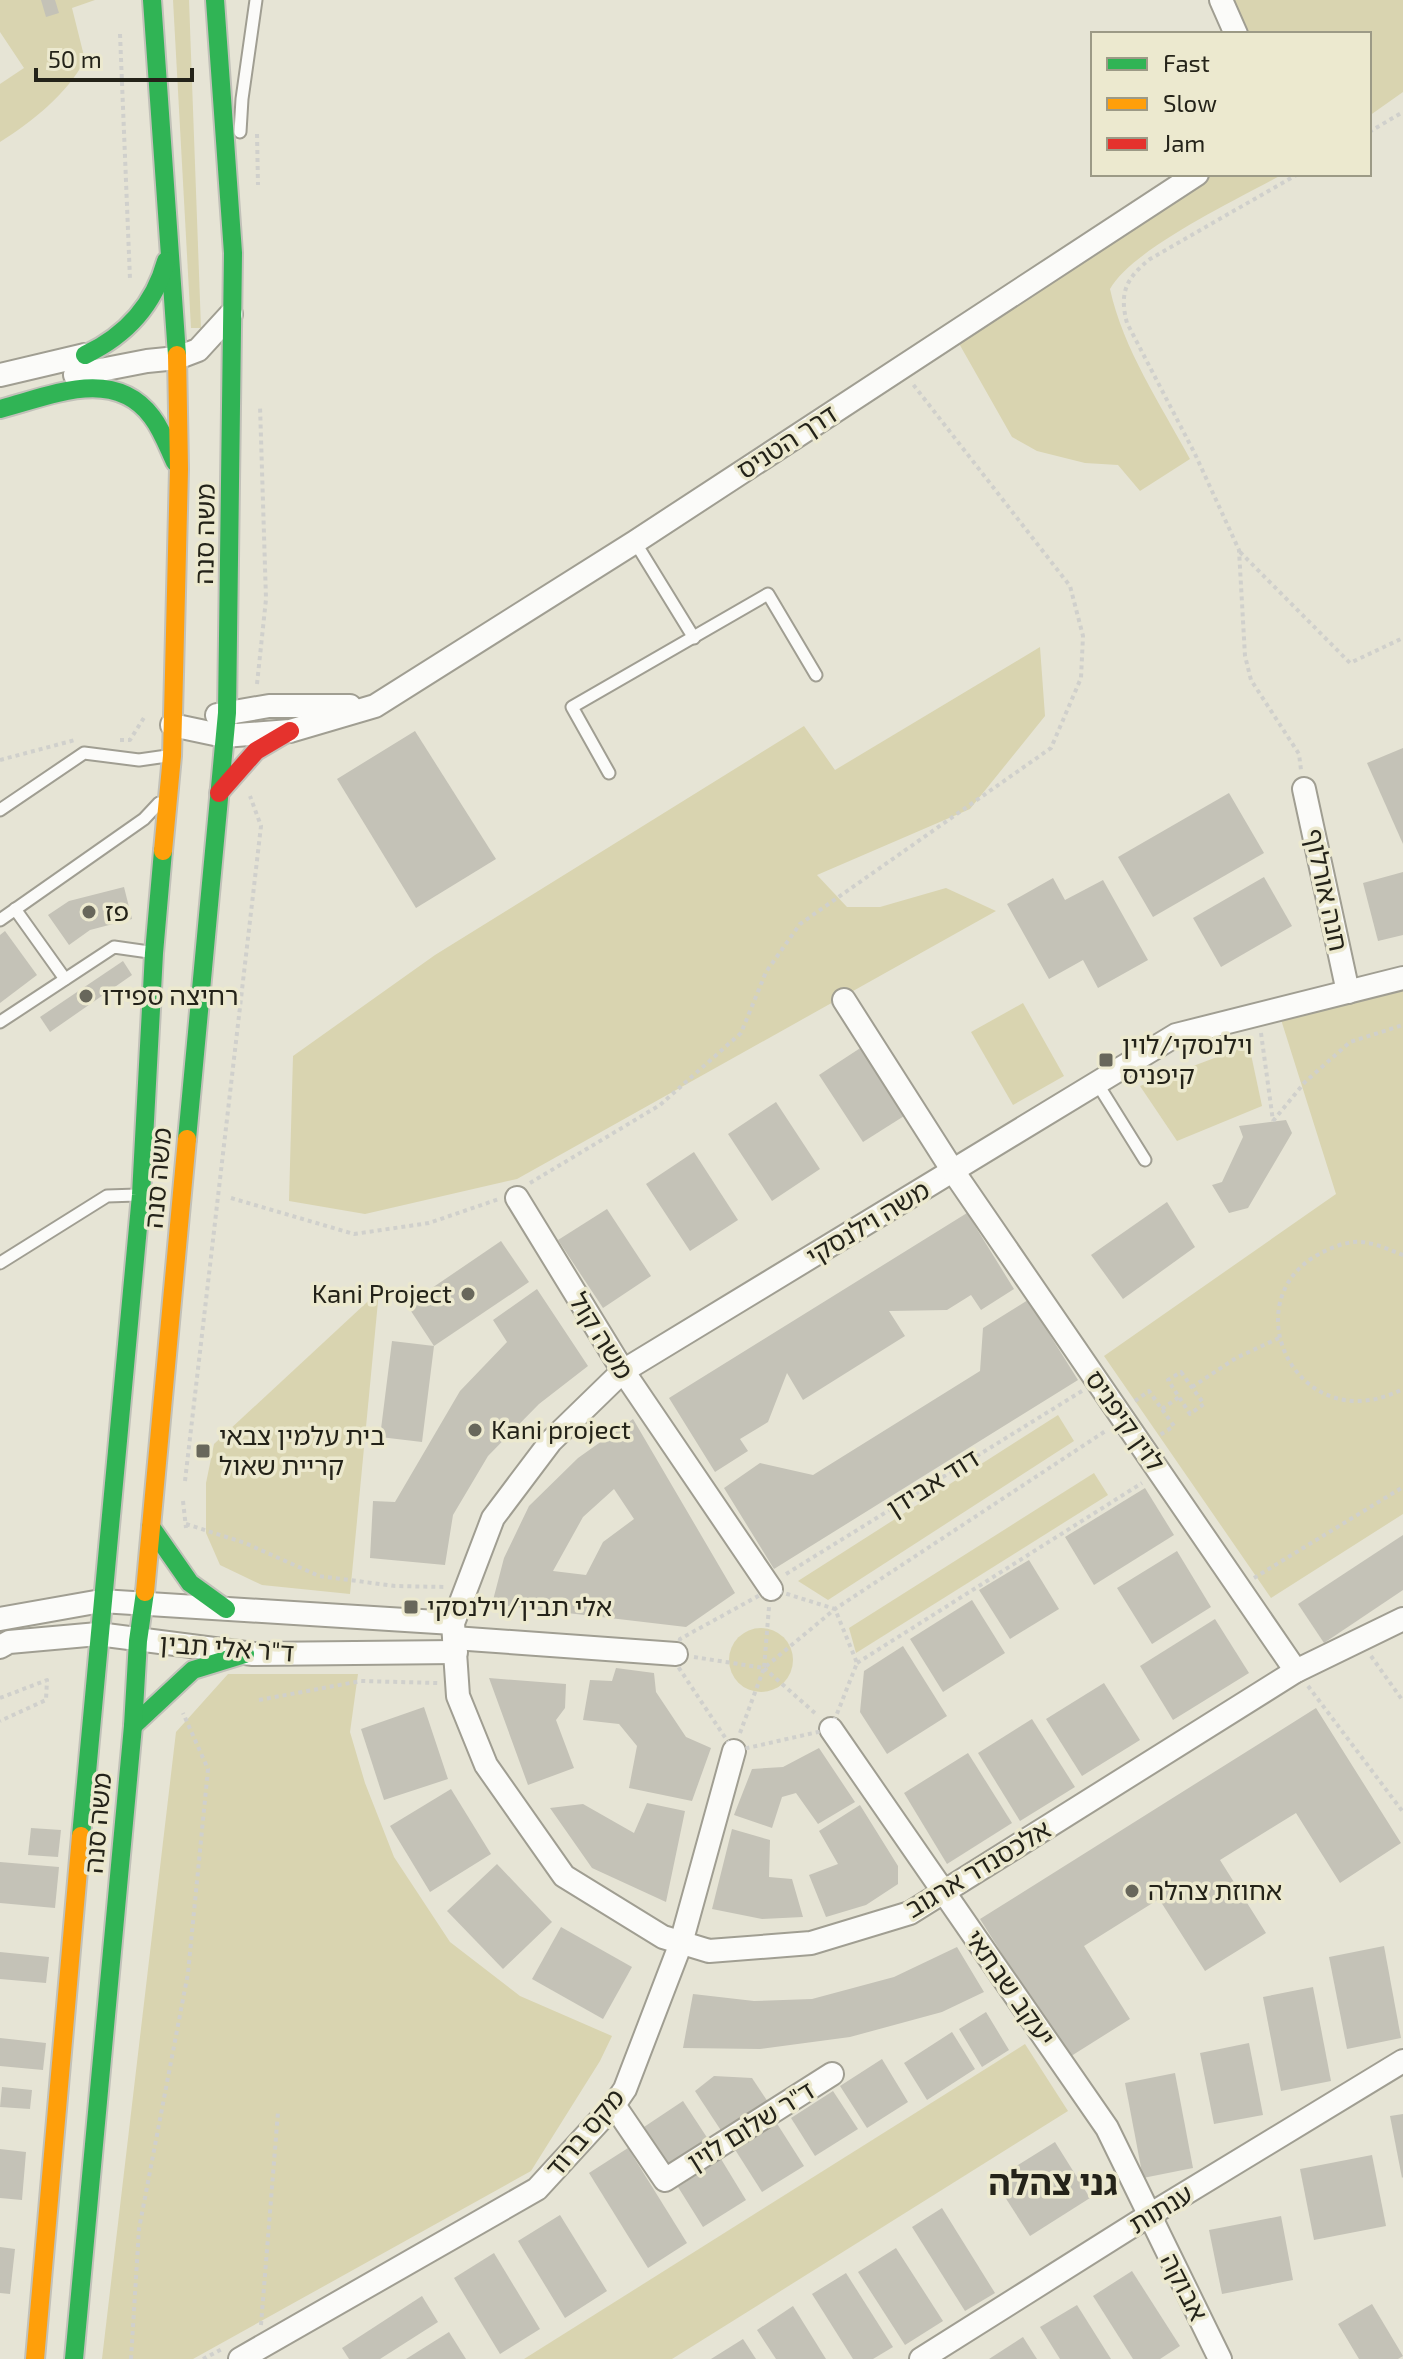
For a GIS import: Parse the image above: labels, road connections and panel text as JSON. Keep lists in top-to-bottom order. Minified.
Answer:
{"streets":{"main road":["משה סנה"],"street":["דרך הטניס","חנה אורלוף","משה וילנסקי","משה קול","לוין קיפניס","ד\"ר אלי תבין","אלכסנדר ארגוב","יעקב שבתאי","ד\"ר שלום לוין","מקס ברוד","ענתות","אבוקה"],"path":["דוד אבידן"]},"crossings":[["דרך הטניס","משה סנה"],["משה סנה","ד\"ר אלי תבין"],["חנה אורלוף","משה וילנסקי"],["משה וילנסקי","משה קול"],["משה וילנסקי","לוין קיפניס"],["משה וילנסקי","ד\"ר אלי תבין"],["משה וילנסקי","אלכסנדר ארגוב"],["משה קול","דוד אבידן"],["לוין קיפניס","דוד אבידן"],["לוין קיפניס","אלכסנדר ארגוב"],["דוד אבידן","ד\"ר אלי תבין"],["ד\"ר אלי תבין","אלכסנדר ארגוב"],["אלכסנדר ארגוב","יעקב שבתאי"],["אלכסנדר ארגוב","מקס ברוד"],["יעקב שבתאי","אבוקה"],["ד\"ר שלום לוין","מקס ברוד"],["ענתות","אבוקה"]],"districts":["גני צהלה"],"places":{"other":["פז","רחיצה ספידו","Kani Project","Kani project","אחוזת צהלה"],"transit":["וילנסקי/לוין קיפניס","בית עלמין צבאי קריית שאול","אלי תבין/וילנסקי"]},"legend":["Fast","Slow","Jam"],"scale_bar":"50 m"}
